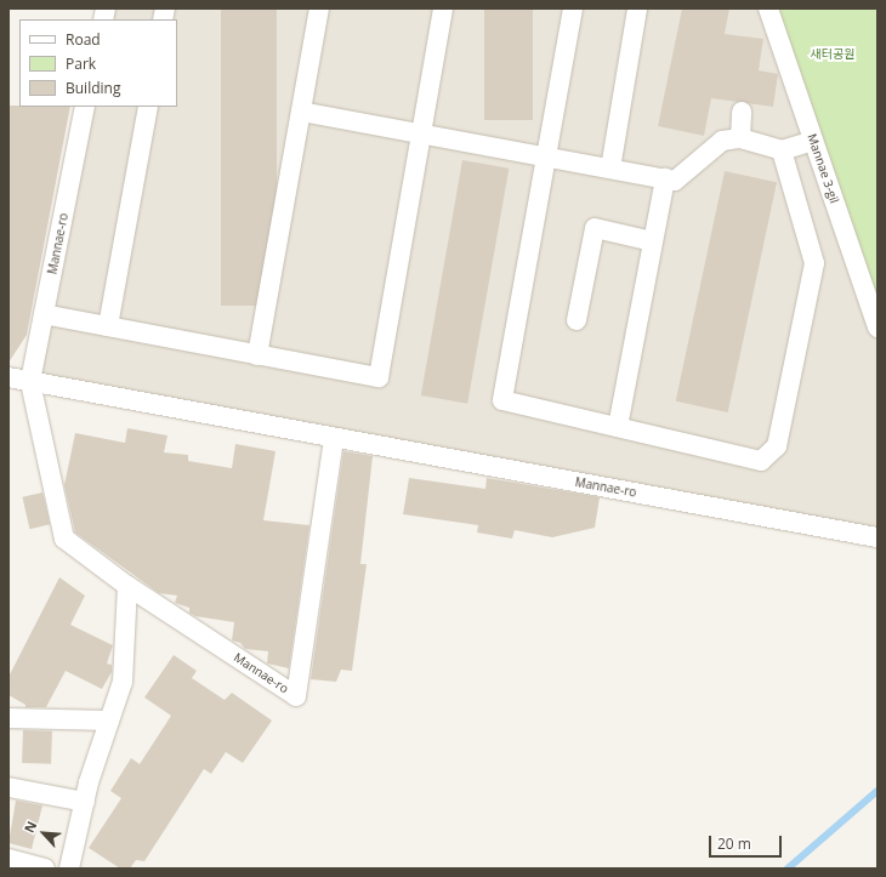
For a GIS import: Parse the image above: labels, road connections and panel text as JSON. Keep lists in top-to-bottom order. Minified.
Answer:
{"streets":{"street":["Mannae 3-gil","Mannae-ro"]},"parks":["새터공원"],"legend":["Road","Park","Building"],"scale_bar":"20 m","north":"top left"}
